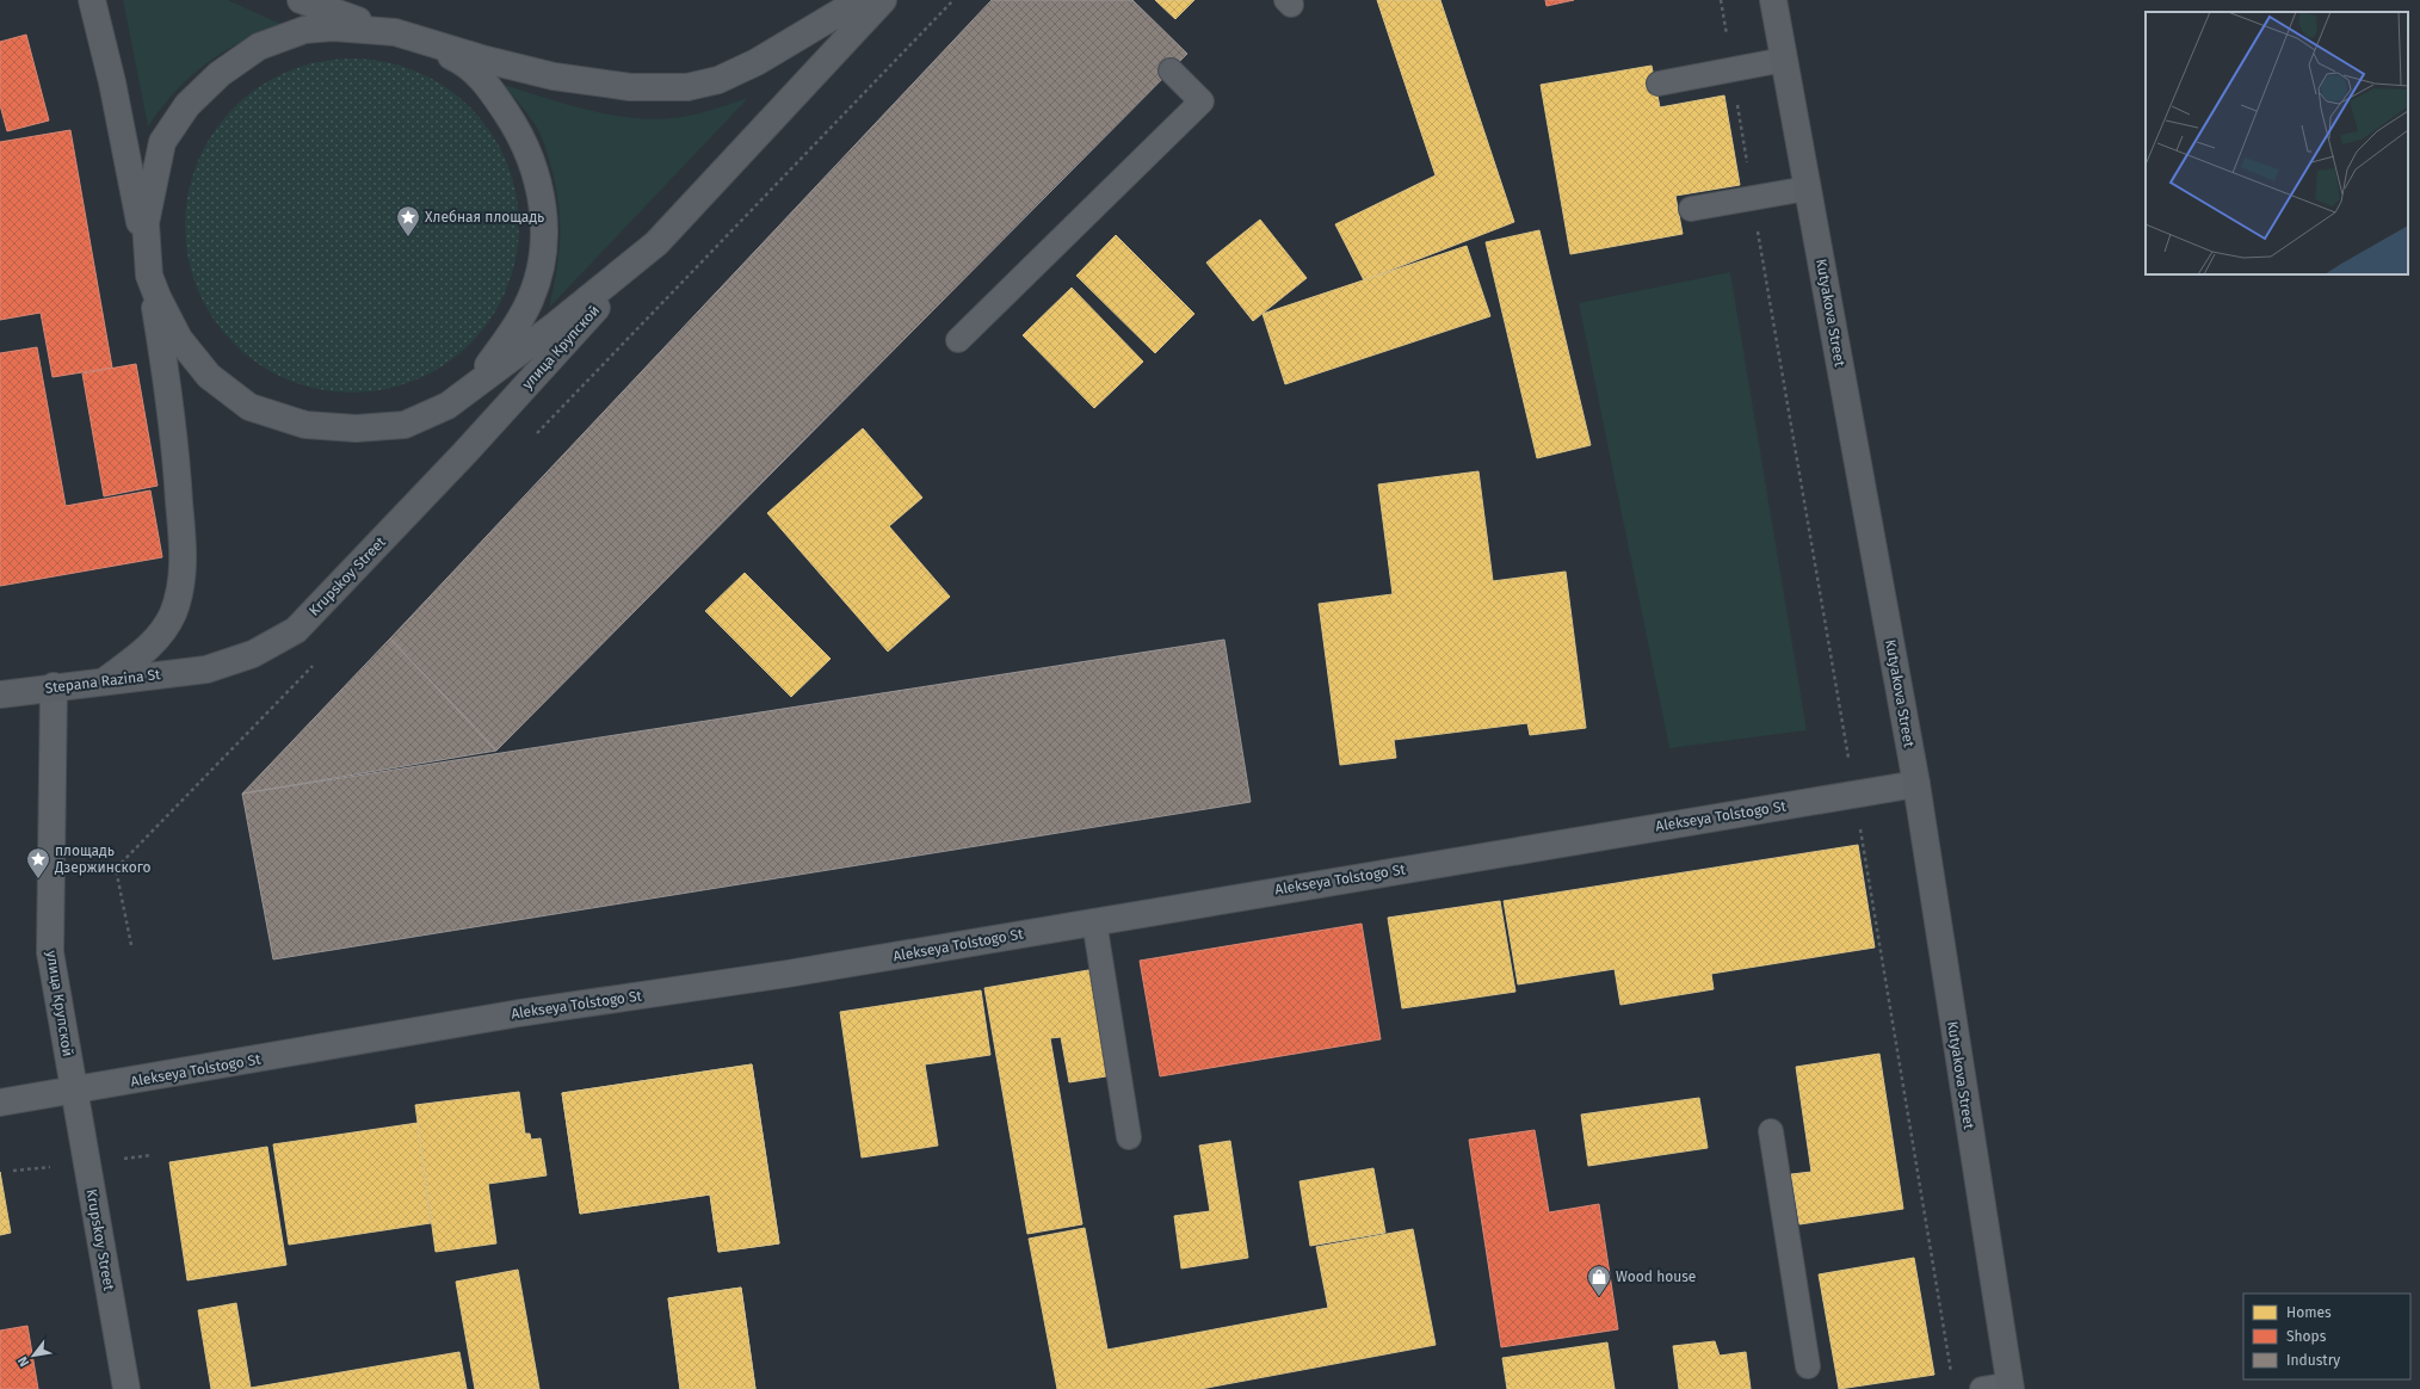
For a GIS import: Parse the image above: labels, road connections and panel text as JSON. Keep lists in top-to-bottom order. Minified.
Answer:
{"streets":{"main road":["Kutyakova Street","Krupskoy Street","Stepana Razina St"],"street":["улица Крупской","Alekseya Tolstogo St"]},"crossings":[["Kutyakova Street","Alekseya Tolstogo St"],["улица Крупской","Krupskoy Street"],["улица Крупской","Stepana Razina St"],["улица Крупской","Alekseya Tolstogo St"],["Krupskoy Street","Stepana Razina St"],["Krupskoy Street","Alekseya Tolstogo St"]],"places":{"place":["Хлебная площадь","площадь Дзержинского"],"shop":["Wood house"]},"legend":["Homes","Shops","Industry"],"north":"bottom left"}
